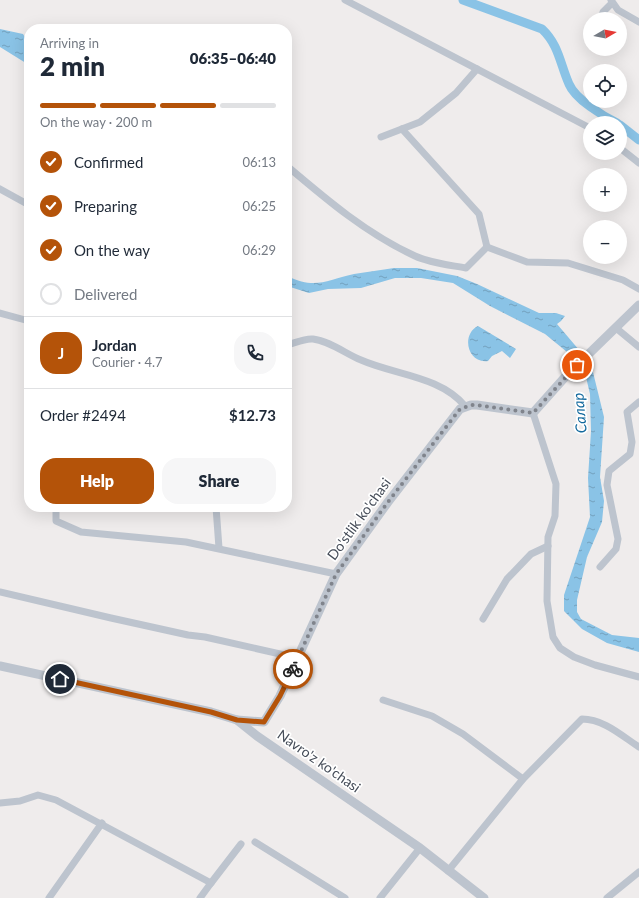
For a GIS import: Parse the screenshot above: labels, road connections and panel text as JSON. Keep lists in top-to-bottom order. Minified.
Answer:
{"streets":{"street":["Do'stlik ko'chasi","Navro'z ko'chasi"]},"crossings":[["Do'stlik ko'chasi","Navro'z ko'chasi"]],"water":["Салар"],"north":"right","page":{"map_buttons":["+","−"],"heading":["2 min","Arriving in","06:35–06:40"],"panel":["Jordan","Courier · 4.7","Order #2494","$12.73"],"bar":"On the way · 200 m","list":[["Confirmed","06:13"],["Preparing","06:25"],["On the way","06:29"],"Delivered"],"round":"J","buttons":["Help","Share"]}}
